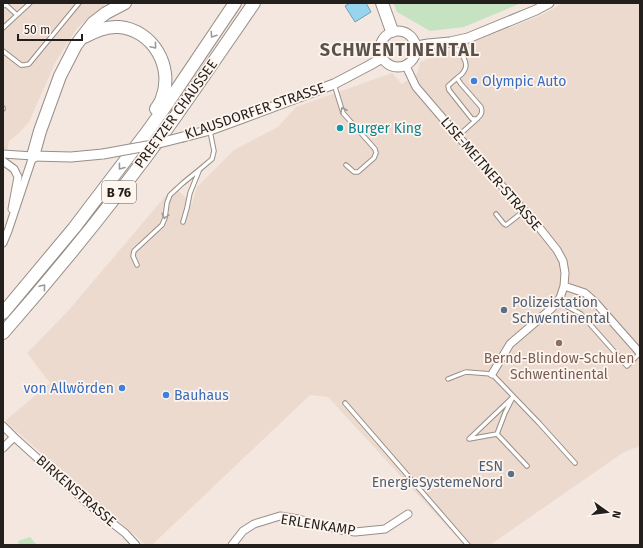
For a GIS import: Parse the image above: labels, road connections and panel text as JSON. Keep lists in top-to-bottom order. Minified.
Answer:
{"streets":{"highway":["PREETZER CHAUSSEE","B 76"],"street":["KLAUSDORFER STRASSE","LISE-MEITNER-STRASSE","BIRKENSTRASSE","ERLENKAMP"]},"crossings":[["KLAUSDORFER STRASSE","LISE-MEITNER-STRASSE"],["PREETZER CHAUSSEE","B 76"]],"districts":["SCHWENTINENTAL"],"places":["Olympic Auto","Burger King","Polizeistation Schwentinental","Bernd-Blindow-Schulen Schwentinental","von Allwörden","Bauhaus","ESN EnergieSystemeNord"],"scale_bar":"50 m","north":"right"}
